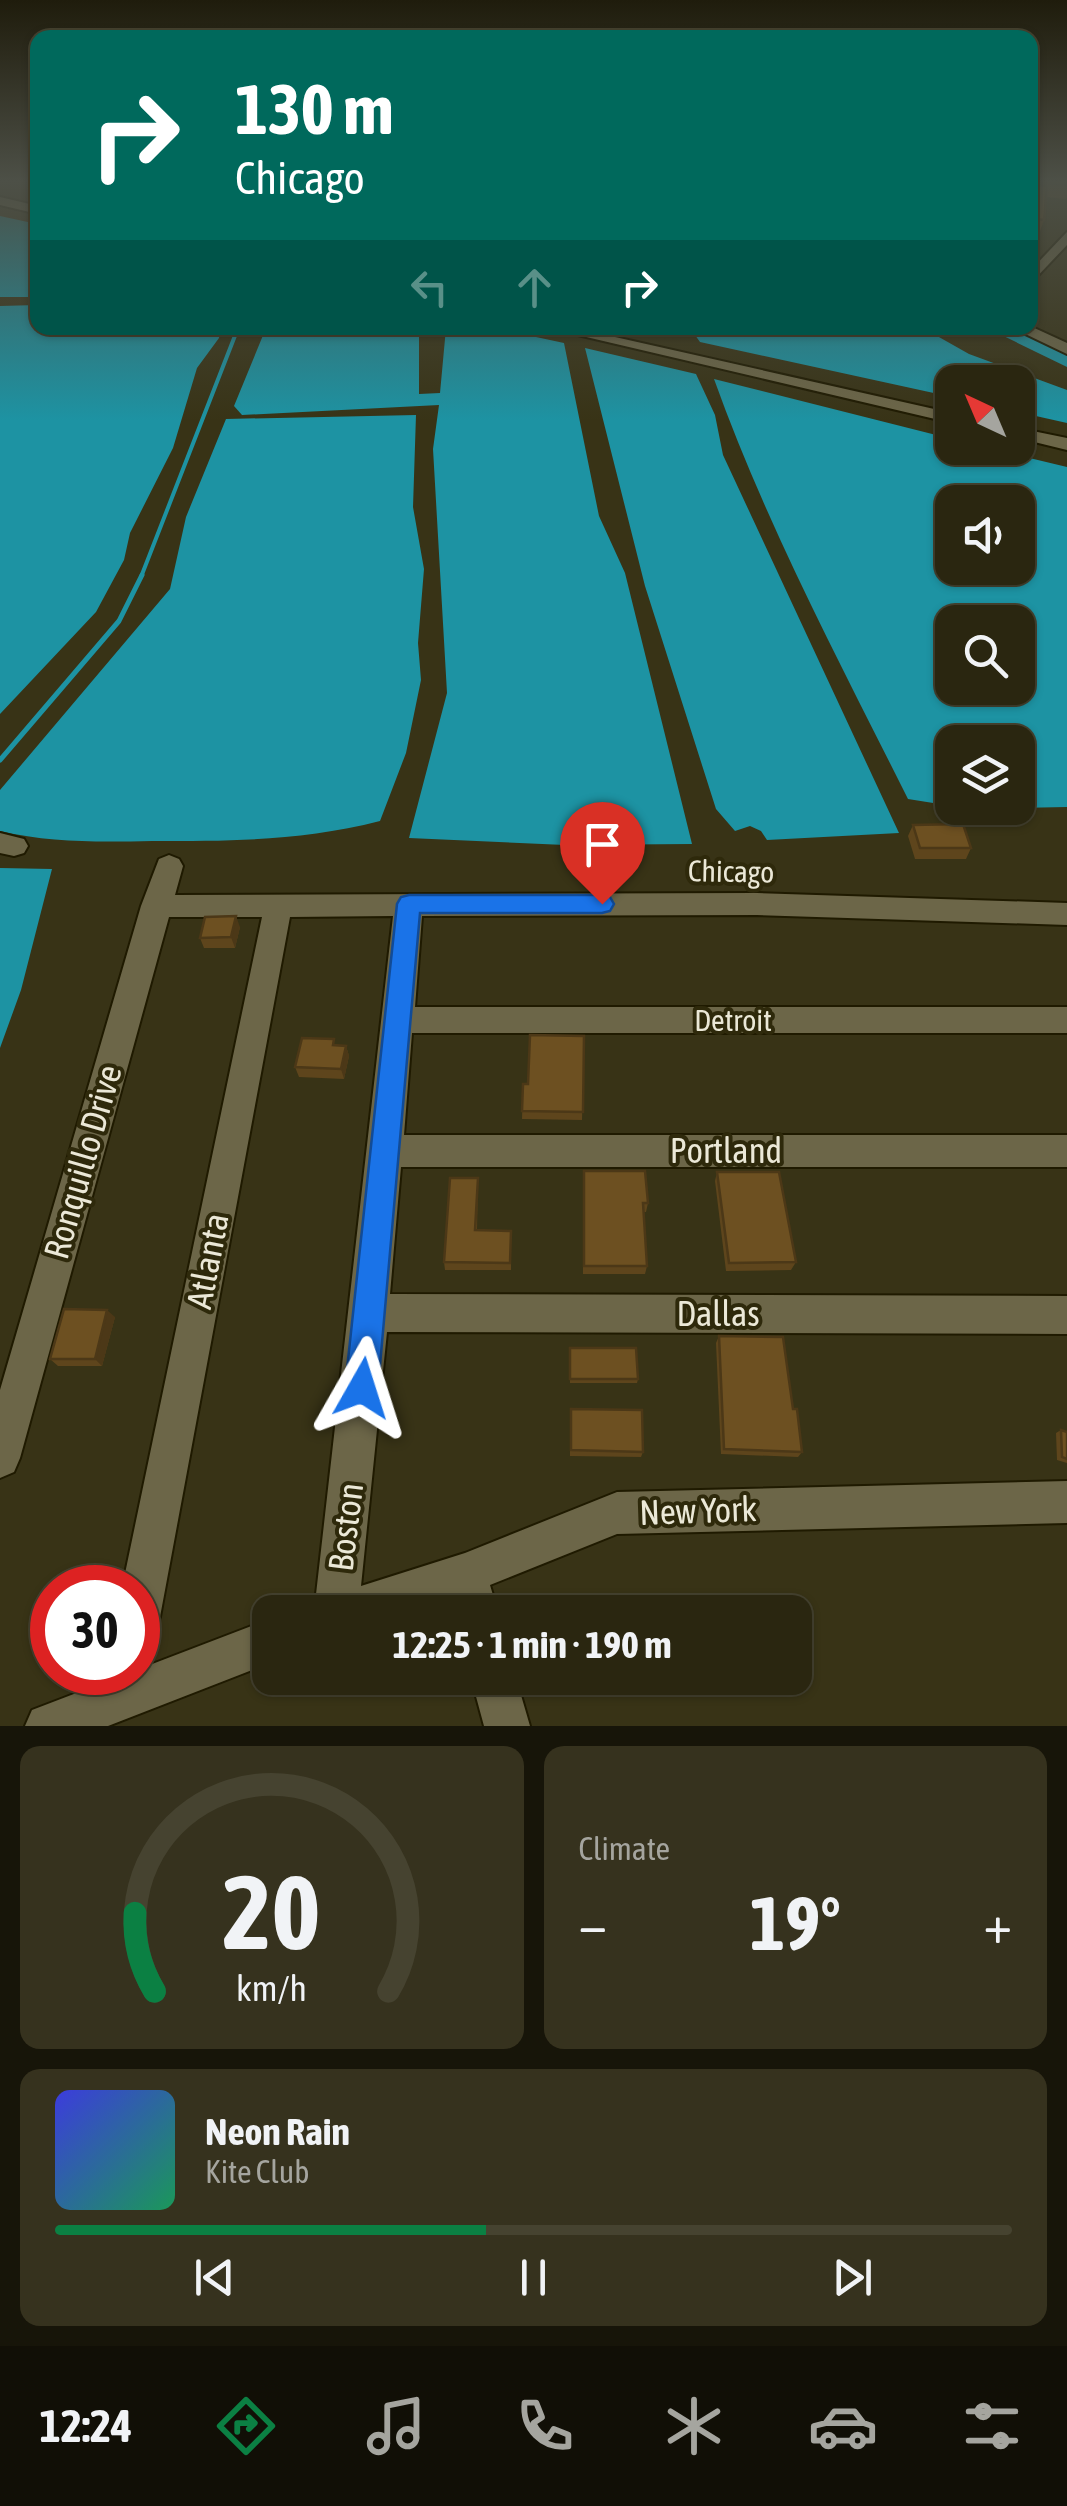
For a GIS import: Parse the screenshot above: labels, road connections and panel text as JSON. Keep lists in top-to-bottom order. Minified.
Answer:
{"streets":{"street":["Chicago","Detroit","Portland","Ronquillo Drive","Atlanta","Dallas","New York","Boston"]},"crossings":[["Chicago","Ronquillo Drive"],["Chicago","Atlanta"],["Chicago","Boston"],["Detroit","Boston"],["Portland","Boston"],["Dallas","Boston"]],"north":"top left","page":{"turn":["130 m","Chicago"],"limit":"30","trip":"12:25 · 1 min · 190 m","tile":"Climate","heat":["−","19°","+"],"song":["Neon Rain","Kite Club"],"tabs":"12:24","gauge":["20","km/h"]}}
